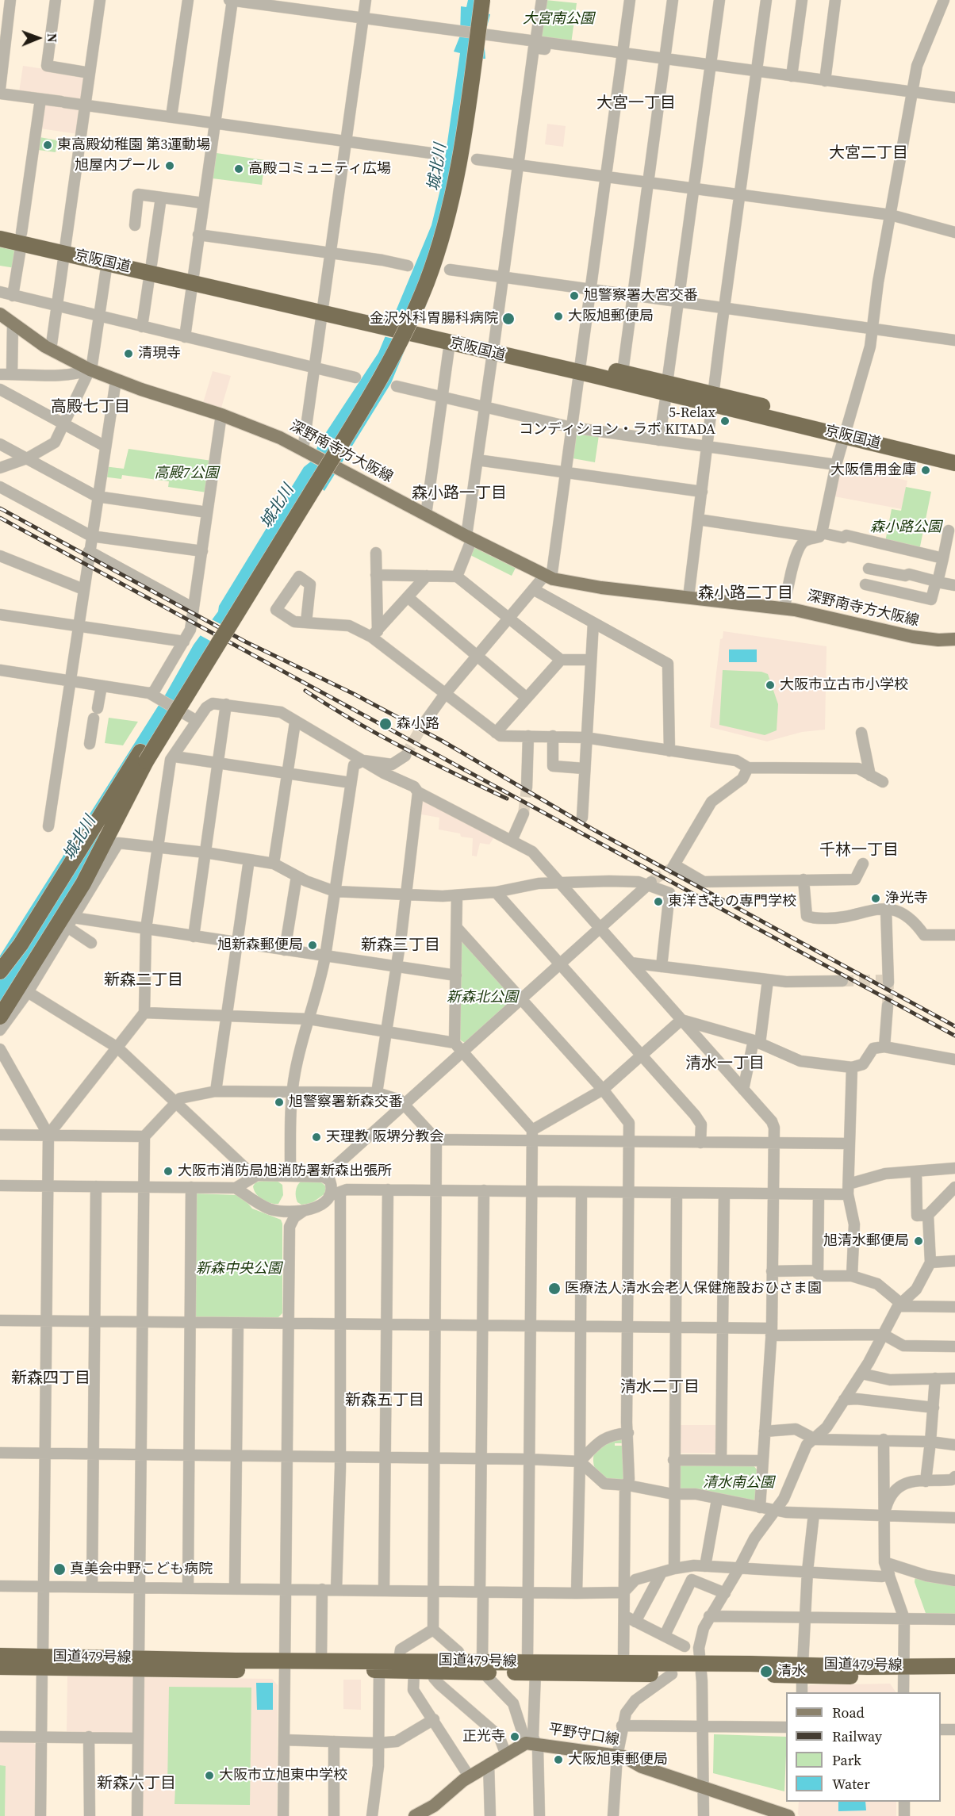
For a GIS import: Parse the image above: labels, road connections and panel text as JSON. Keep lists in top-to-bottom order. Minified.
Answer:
{"streets":{"highway":["京阪国道","国道479号線"],"main road":["深野南寺方大阪線","平野守口線"]},"districts":["大宮一丁目","大宮二丁目","高殿七丁目","森小路一丁目","森小路二丁目","千林一丁目","新森三丁目","新森二丁目","清水一丁目","新森四丁目","清水二丁目","新森五丁目","新森六丁目"],"water":["城北川"],"parks":["大宮南公園","高殿7公園","森小路公園","新森北公園","新森中央公園","清水南公園"],"places":["東高殿幼稚園 第3運動場","旭屋内プール","高殿コミュニティ広場","旭警察署大宮交番","大阪旭郵便局","金沢外科胃腸科病院","清現寺","5-Relax コンディション・ラボ KITADA","大阪信用金庫","大阪市立古市小学校","森小路","浄光寺","東洋きもの専門学校","旭新森郵便局","旭警察署新森交番","天理教 阪堺分教会","大阪市消防局旭消防署新森出張所","旭清水郵便局","医療法人清水会老人保健施設おひさま園","真美会中野こども病院","清水","正光寺","大阪旭東郵便局","大阪市立旭東中学校"],"legend":["Road","Railway","Park","Water"],"north":"right"}
